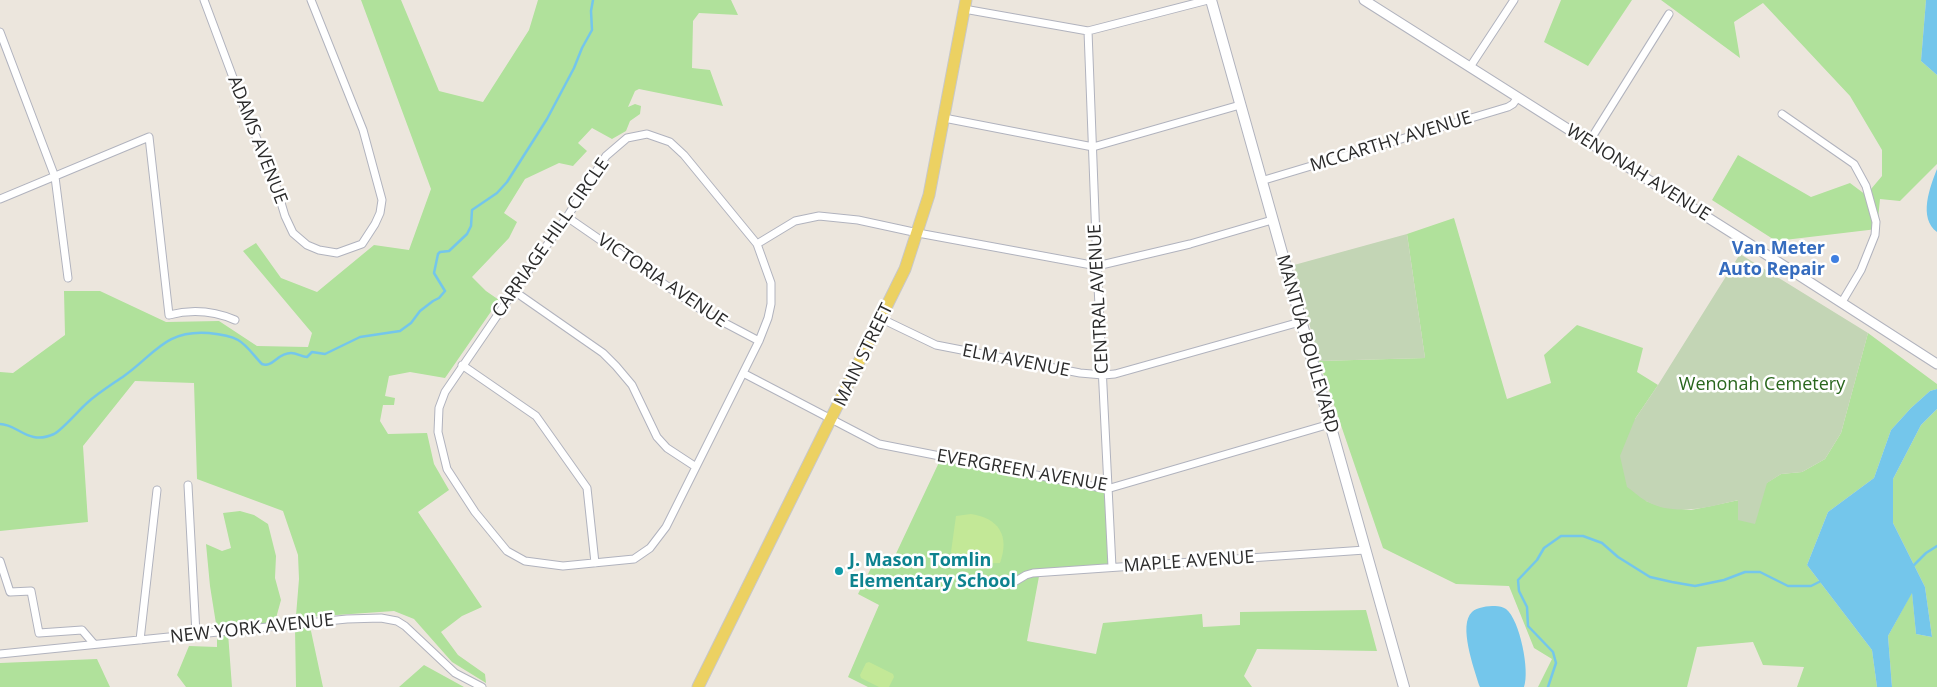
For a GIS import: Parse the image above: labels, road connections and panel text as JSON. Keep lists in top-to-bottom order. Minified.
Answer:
{"streets":{"main road":["MANTUA BOULEVARD","MAIN STREET"],"street":["ADAMS AVENUE","MCCARTHY AVENUE","WENONAH AVENUE","CARRIAGE HILL CIRCLE","VICTORIA AVENUE","CENTRAL AVENUE","ELM AVENUE","EVERGREEN AVENUE","MAPLE AVENUE","NEW YORK AVENUE"]},"crossings":[["MCCARTHY AVENUE","WENONAH AVENUE"],["MCCARTHY AVENUE","MANTUA BOULEVARD"],["CARRIAGE HILL CIRCLE","VICTORIA AVENUE"],["CARRIAGE HILL CIRCLE","EVERGREEN AVENUE"],["CENTRAL AVENUE","ELM AVENUE"],["CENTRAL AVENUE","EVERGREEN AVENUE"],["CENTRAL AVENUE","MAPLE AVENUE"],["MANTUA BOULEVARD","ELM AVENUE"],["MANTUA BOULEVARD","EVERGREEN AVENUE"],["MANTUA BOULEVARD","MAPLE AVENUE"],["MAIN STREET","ELM AVENUE"],["MAIN STREET","EVERGREEN AVENUE"]],"parks":["Wenonah Cemetery"],"places":["Van Meter Auto Repair","J. Mason Tomlin Elementary School"]}
